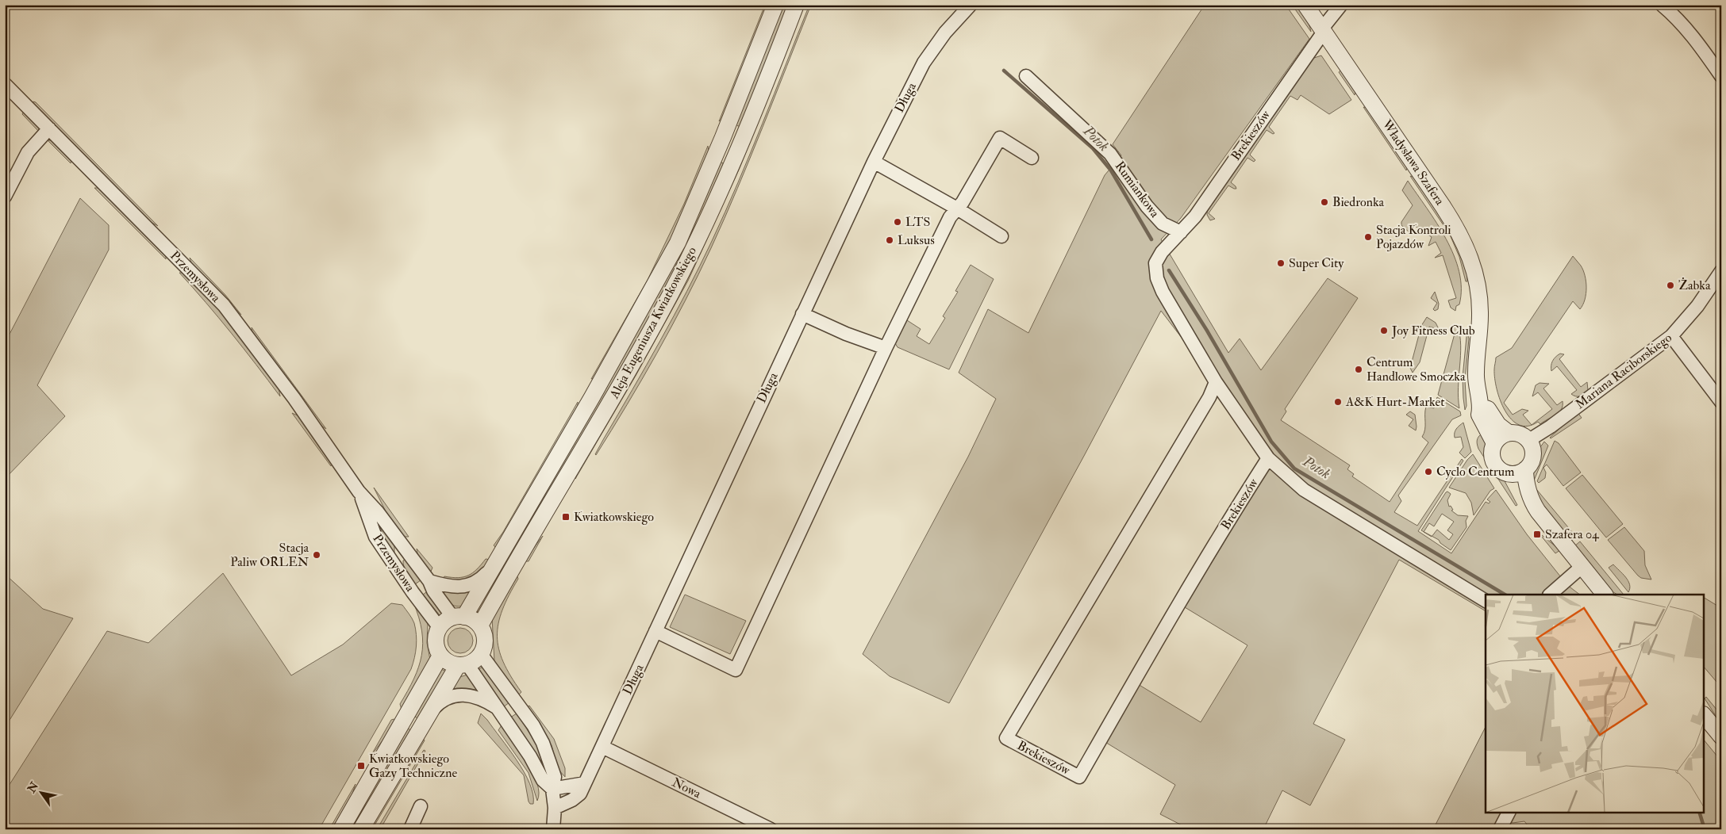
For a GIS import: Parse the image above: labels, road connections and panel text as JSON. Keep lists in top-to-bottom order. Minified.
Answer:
{"streets":{"street":["Długa","Brekieszów","Władysława Szafera","Rumiankowa","Przemysłowa","Aleja Eugeniusza Kwiatkowskiego","Mariana Raciborskiego","Nowa"]},"crossings":[["Długa","Nowa"],["Brekieszów","Władysława Szafera"],["Brekieszów","Rumiankowa"],["Władysława Szafera","Mariana Raciborskiego"],["Przemysłowa","Aleja Eugeniusza Kwiatkowskiego"]],"water":["Potok"],"places":{"other":["Biedronka","LTS","Stacja Kontroli Pojazdów","Luksus","Super City","Żabka","Joy Fitness Club","Centrum Handlowe Smoczka","A&K Hurt-Market","Cyclo Centrum","Stacja Paliw ORLEN"],"transit":["Kwiatkowskiego","Szafera 04","Kwiatkowskiego Gazy Techniczne"]},"north":"top left"}
